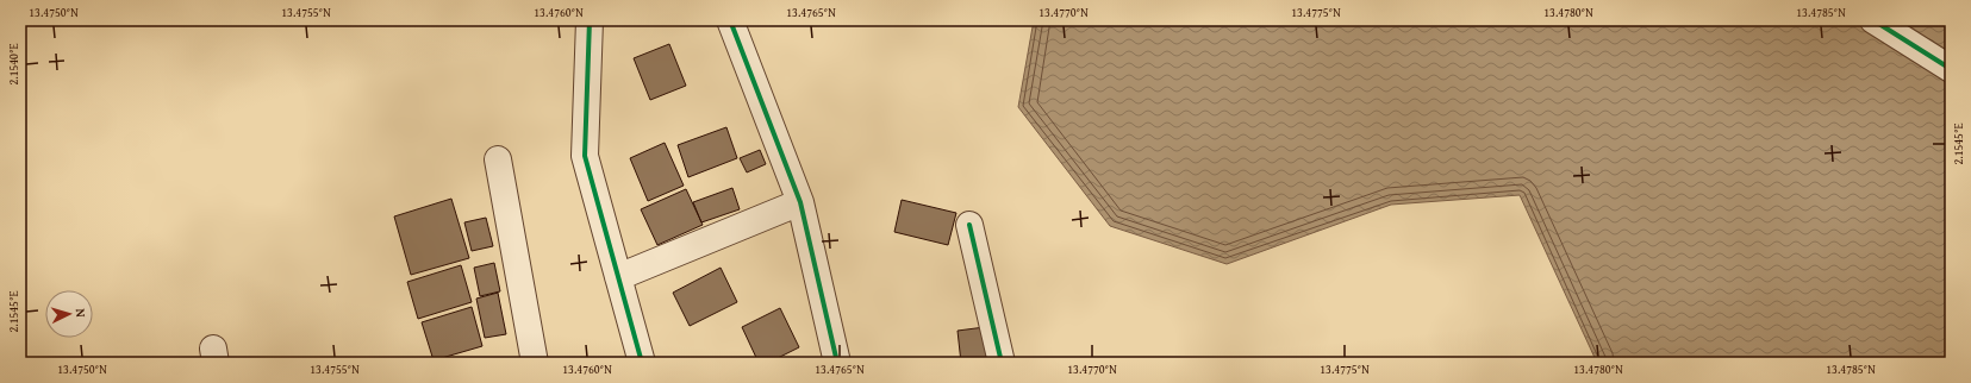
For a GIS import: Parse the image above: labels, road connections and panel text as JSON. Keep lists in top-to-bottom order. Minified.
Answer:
{"north":"right","coordinates":["13.4750°N","13.4755°N","13.4760°N","13.4765°N","13.4770°N","13.4775°N","13.4780°N","13.4785°N","2.1540°E","2.1545°E"]}
